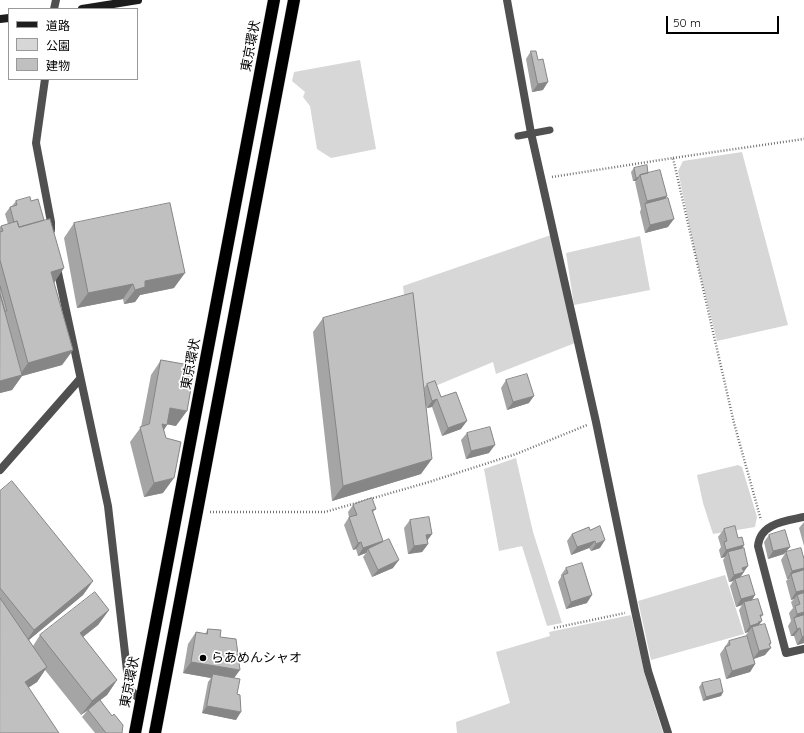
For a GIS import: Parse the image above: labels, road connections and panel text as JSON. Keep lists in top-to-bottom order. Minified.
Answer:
{"streets":{"highway":["東京環状"]},"places":["らあめんシャオ"],"legend":["道路","公園","建物"],"scale_bar":"50 m"}
